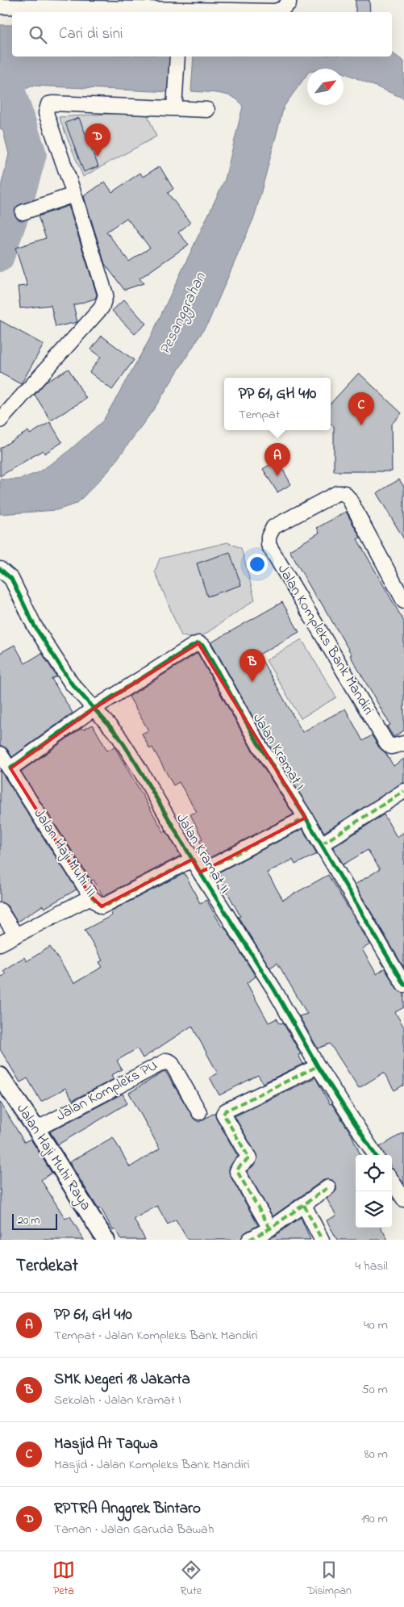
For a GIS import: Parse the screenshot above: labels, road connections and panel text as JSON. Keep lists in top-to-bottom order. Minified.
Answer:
{"streets":{"street":["Jalan Kompleks Bank Mandiri","Jalan Kramat I","Jalan Haji Muhi III","Jalan Kramat II","Jalan Kompleks PU","Jalan Haji Muhi Raya"]},"crossings":[["Jalan Kramat I","Jalan Haji Muhi III"],["Jalan Kramat I","Jalan Kramat II"],["Jalan Haji Muhi III","Jalan Kramat II"],["Jalan Kompleks PU","Jalan Haji Muhi Raya"]],"water":["Pesanggrahan"],"scale_bar":"20 m","north":"top right","page":{"search":"Cari di sini","pins":["D","C","A","B"],"popup":["PP 61, GH 410","Tempat"],"scale":"20 m","heading":["Terdekat","4 hasil"],"list":[{"mark":"A","name":"PP 61, GH 410","note":"Tempat · Jalan Kompleks Bank Mandiri","value":"40 m"},{"mark":"B","name":"SMK Negeri 18 Jakarta","note":"Sekolah · Jalan Kramat I","value":"50 m"},{"mark":"C","name":"Masjid At Taqwa","note":"Masjid · Jalan Kompleks Bank Mandiri","value":"80 m"},{"mark":"D","name":"RPTRA Anggrek Bintaro","note":"Taman · Jalan Garuda Bawah","value":"190 m"}],"nav":["Peta","Rute","Disimpan"]}}
